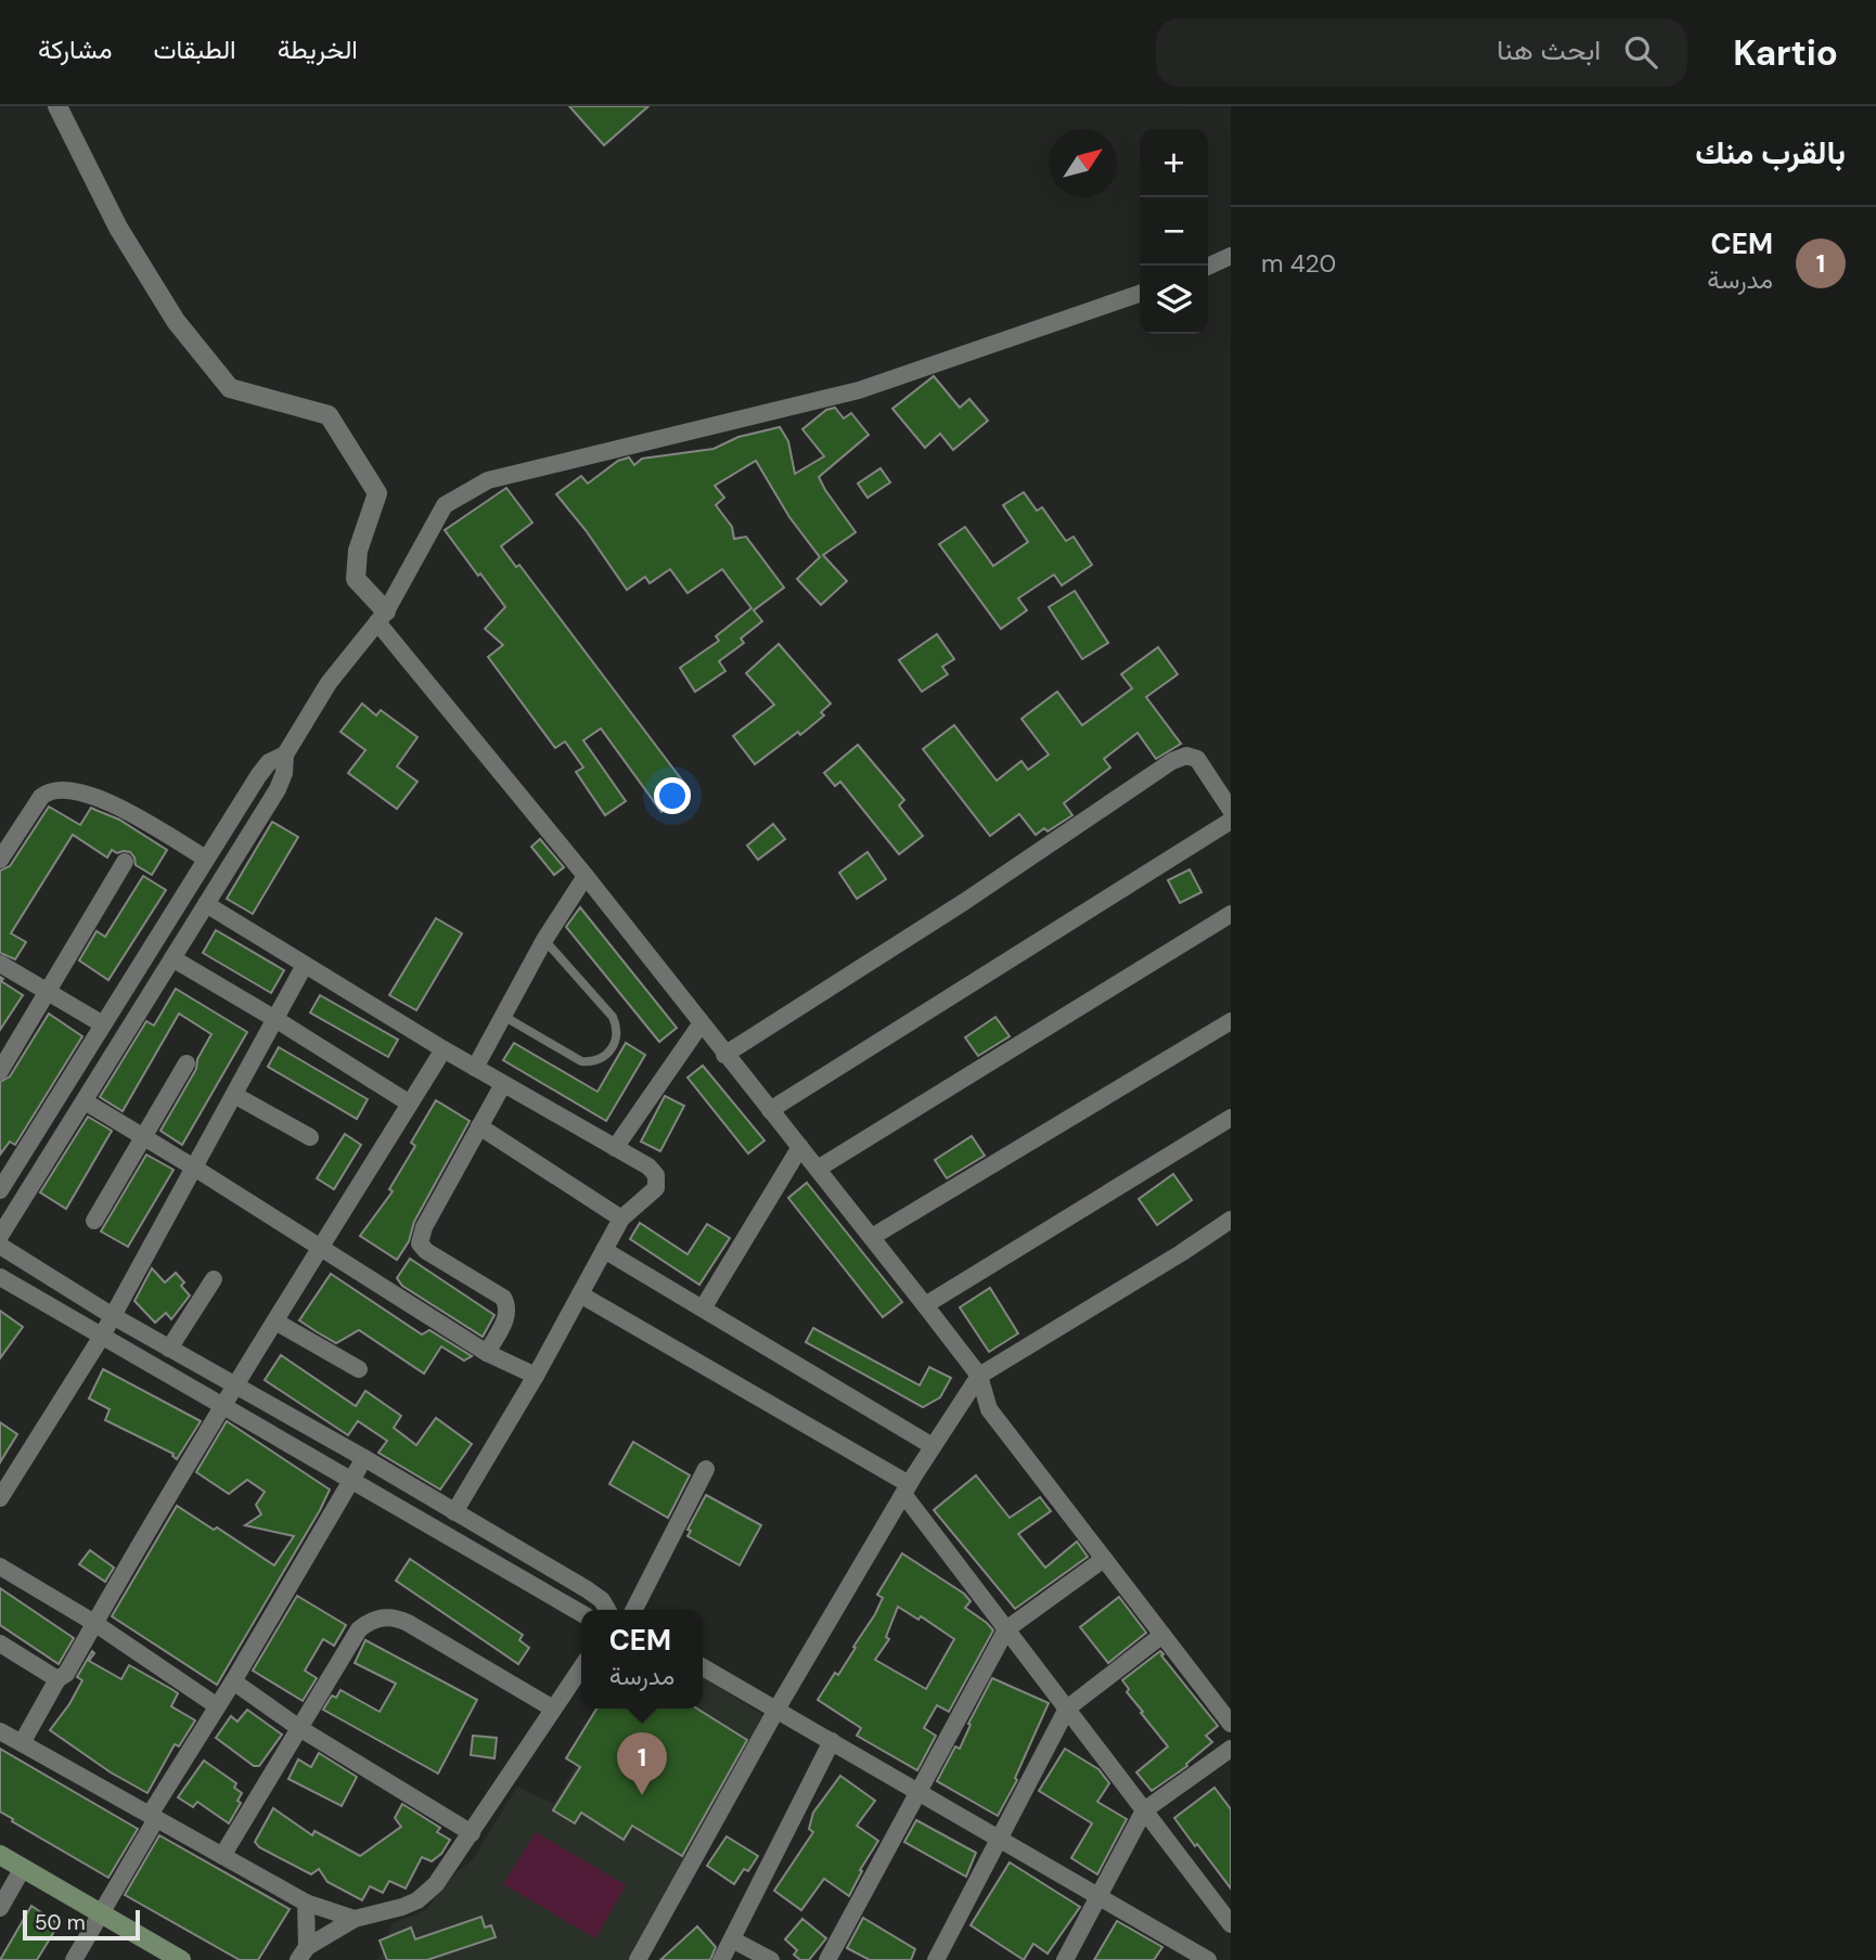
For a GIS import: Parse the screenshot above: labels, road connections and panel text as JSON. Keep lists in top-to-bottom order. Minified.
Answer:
{"scale_bar":"50 m","north":"top right","page":{"header":"Kartio","search":"ابحث هنا","nav":["الخريطة","الطبقات","مشاركة"],"heading":"بالقرب منك","map_buttons":["+","−"],"list":[{"mark":"1","name":"CEM","note":"مدرسة","value":"420 m"}],"popup":["CEM","مدرسة"],"pins":"1","scale":"50 m"}}
